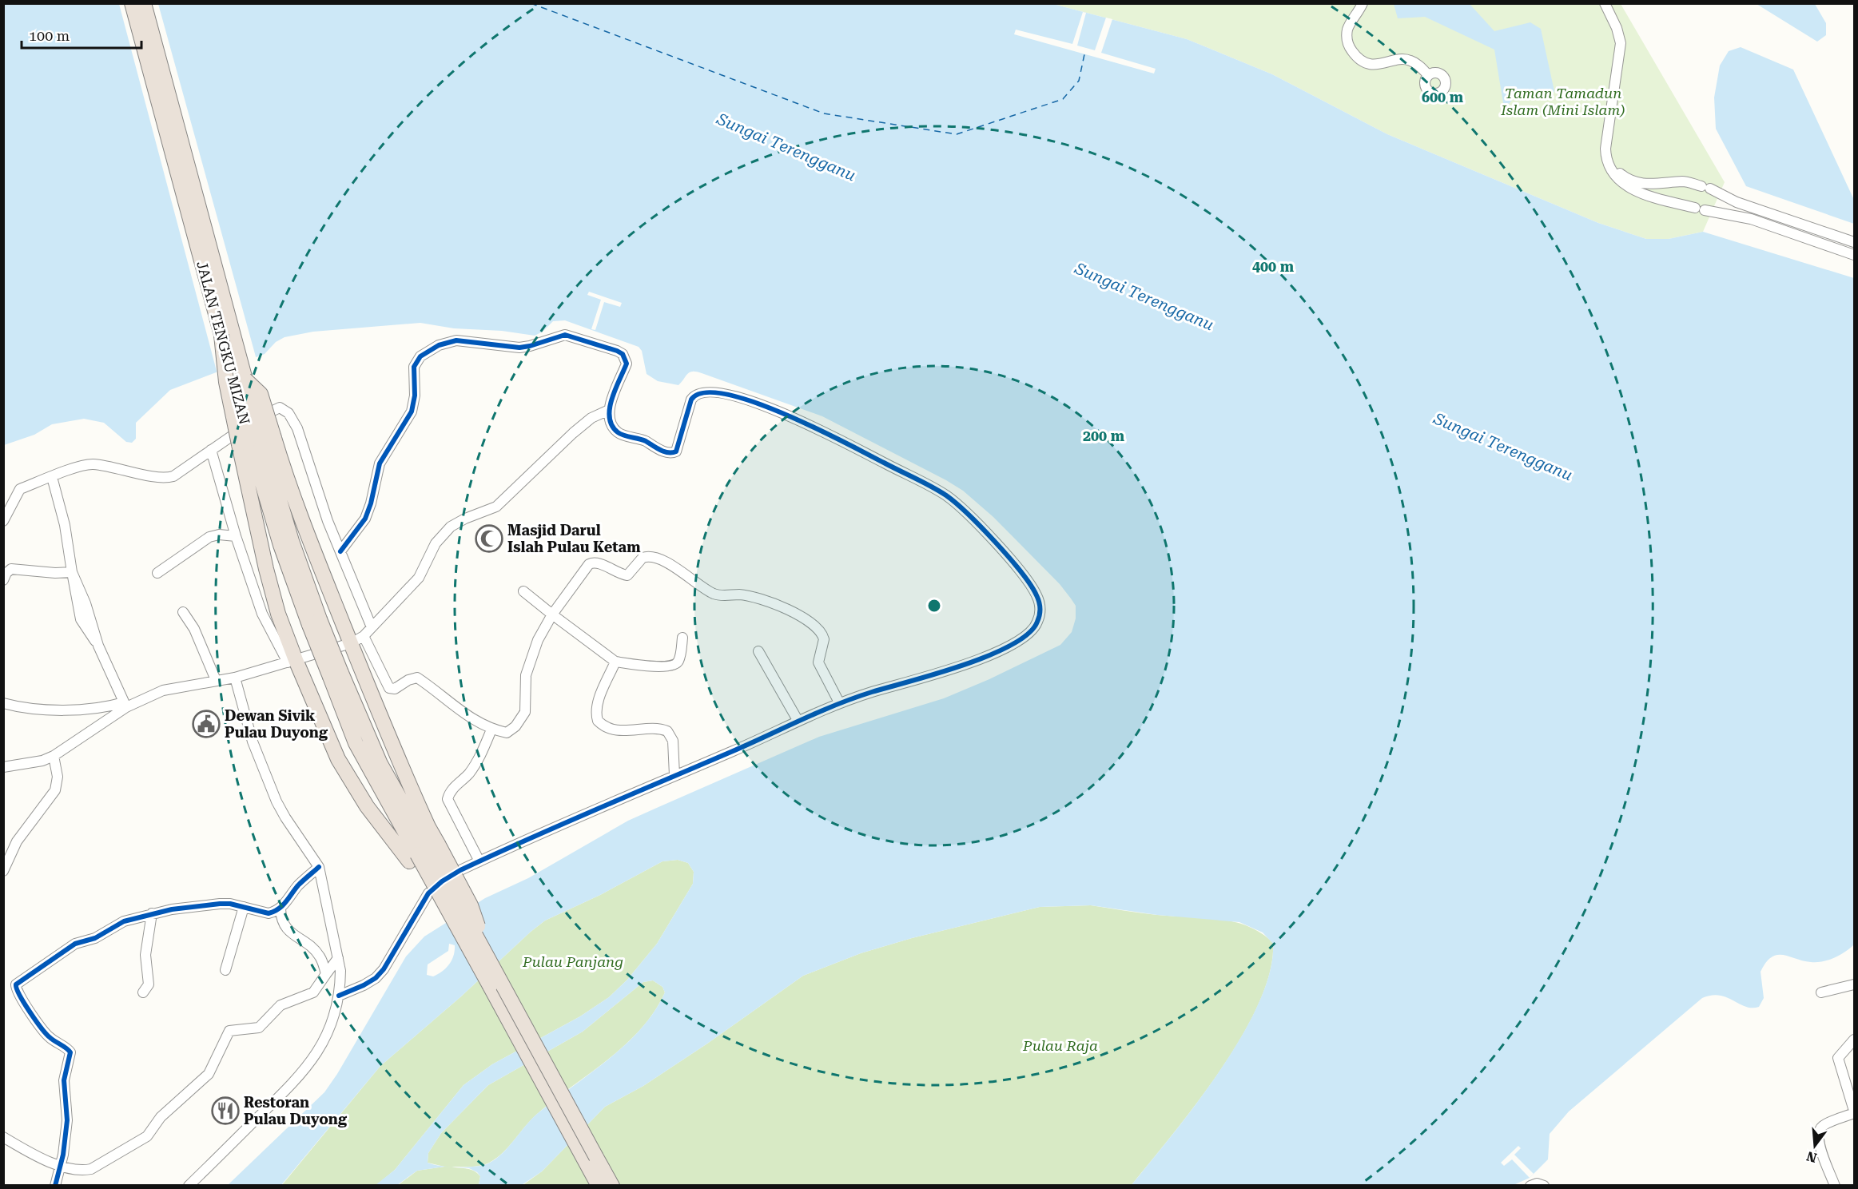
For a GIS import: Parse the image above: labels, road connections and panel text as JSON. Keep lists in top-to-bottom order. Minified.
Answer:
{"streets":{"highway":["JALAN TENGKU MIZAN"]},"water":["Sungai Terengganu"],"parks":["Taman Tamadun Islam (Mini Islam)","Pulau Panjang","Pulau Raja"],"places":{"mosque":["Masjid Darul Islah Pulau Ketam"],"public building":["Dewan Sivik Pulau Duyong"],"restaurant":["Restoran Pulau Duyong"]},"scale_bar":"100 m","north":"bottom","rings":["600 m","400 m","200 m"]}
